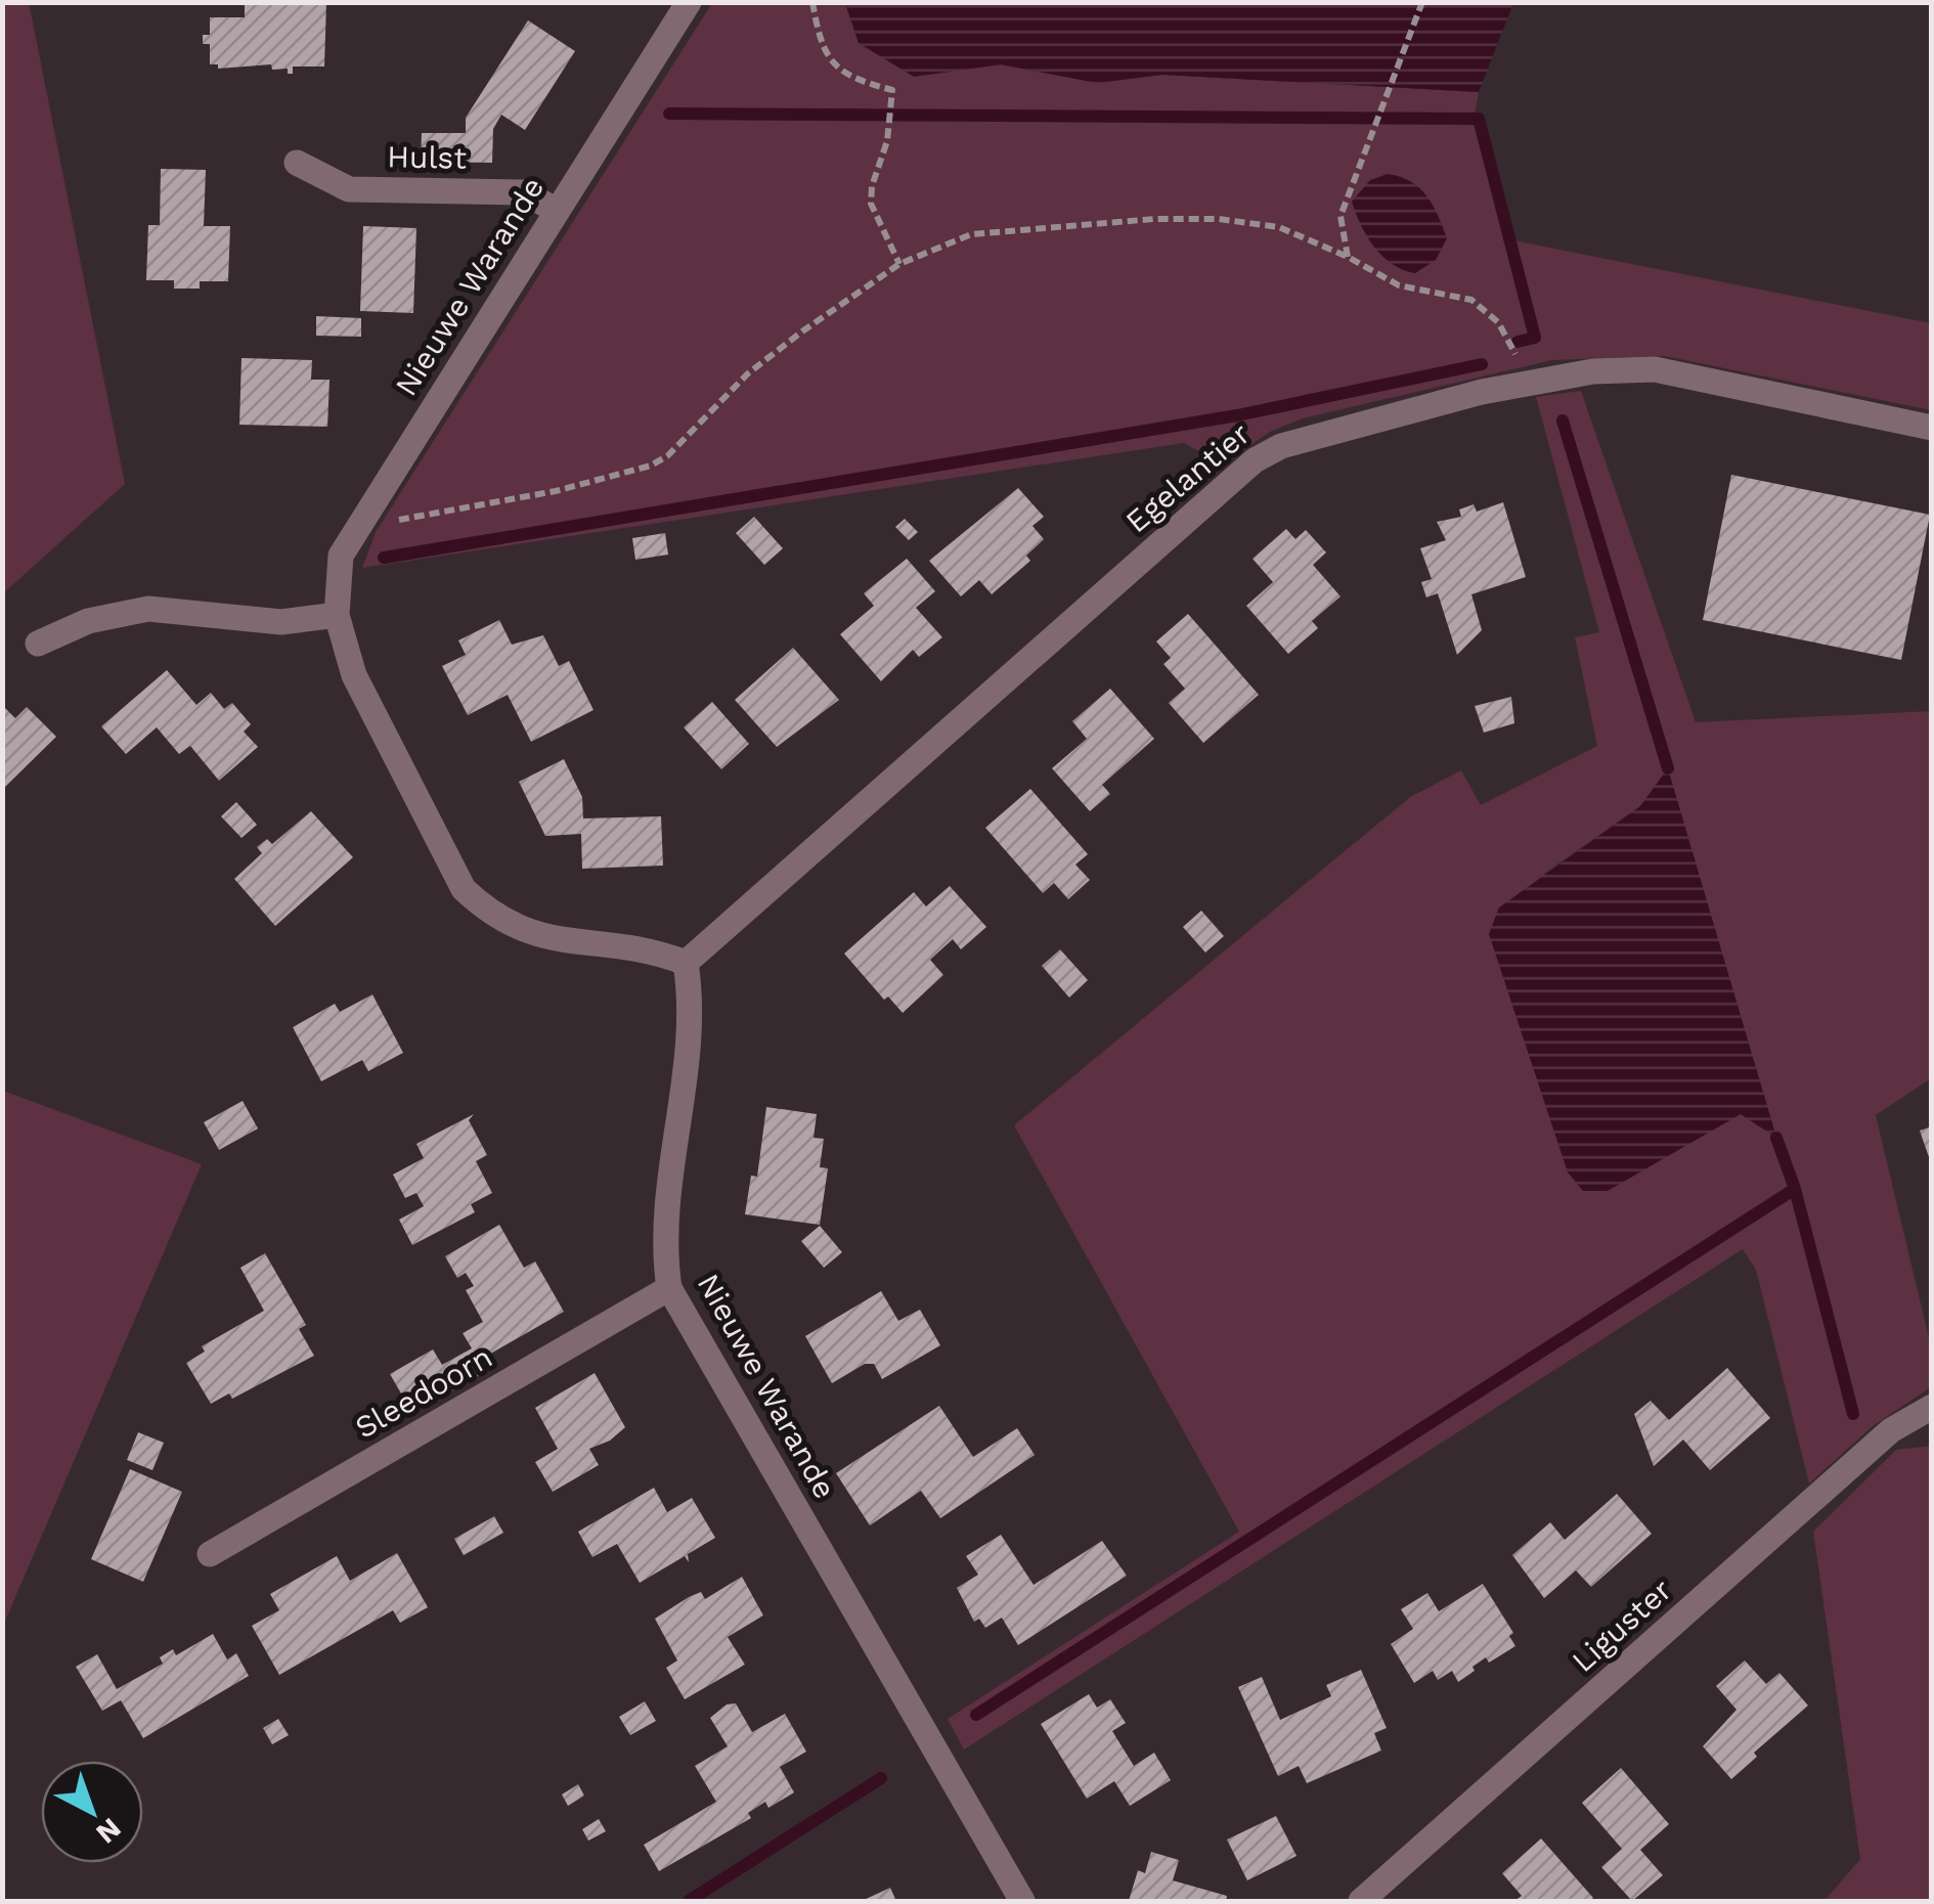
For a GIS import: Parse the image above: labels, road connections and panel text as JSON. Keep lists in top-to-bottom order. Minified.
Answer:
{"streets":{"street":["Hulst","Nieuwe Warande","Egelantier","Sleedoorn","Liguster"]},"crossings":[["Hulst","Nieuwe Warande"],["Nieuwe Warande","Egelantier"],["Nieuwe Warande","Sleedoorn"]],"north":"bottom right"}
